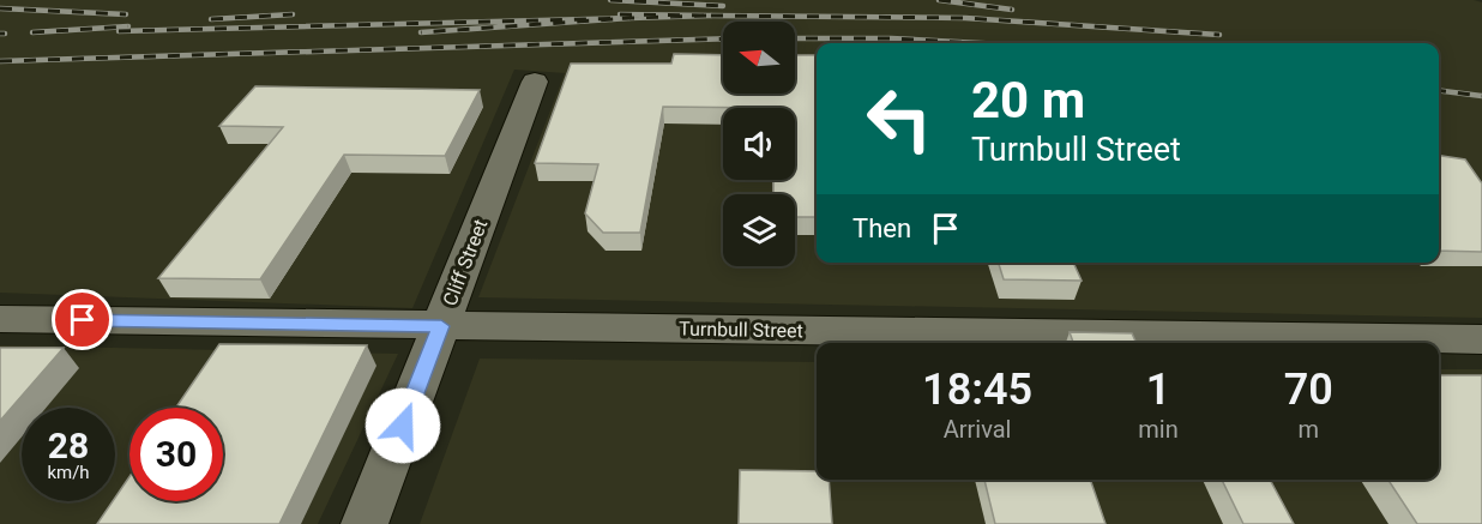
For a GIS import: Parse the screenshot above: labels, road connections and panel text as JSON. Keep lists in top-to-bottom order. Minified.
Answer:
{"streets":{"street":["Cliff Street","Turnbull Street"]},"crossings":[["Cliff Street","Turnbull Street"]],"north":"left","page":{"turn":["20 m","Turnbull Street"],"then":"Then","eta":["18:45","Arrival","1","min","70","m"],"speed":"28 km/h","limit":"30"}}
